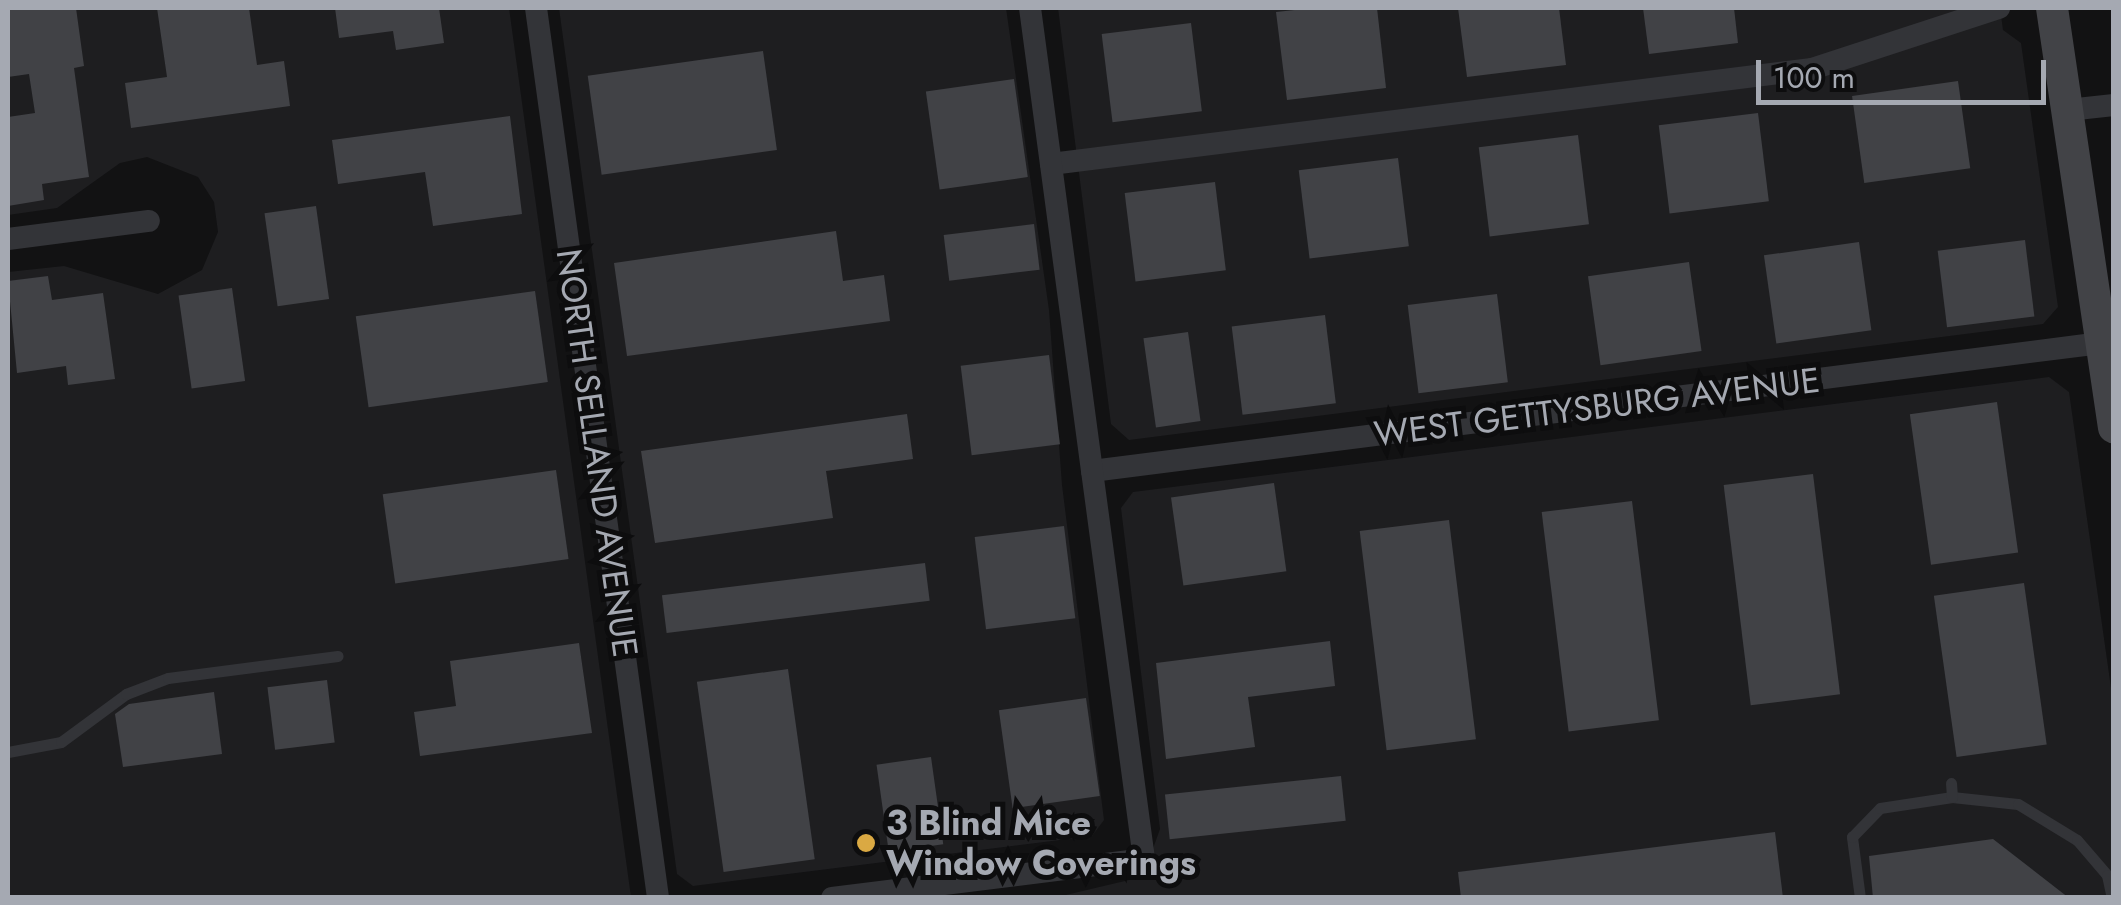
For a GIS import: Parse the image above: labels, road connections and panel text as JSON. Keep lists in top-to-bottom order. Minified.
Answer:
{"streets":{"street":["WEST GETTYSBURG AVENUE","NORTH SELLAND AVENUE"]},"places":["3 Blind Mice Window Coverings"],"scale_bar":"100 m"}
